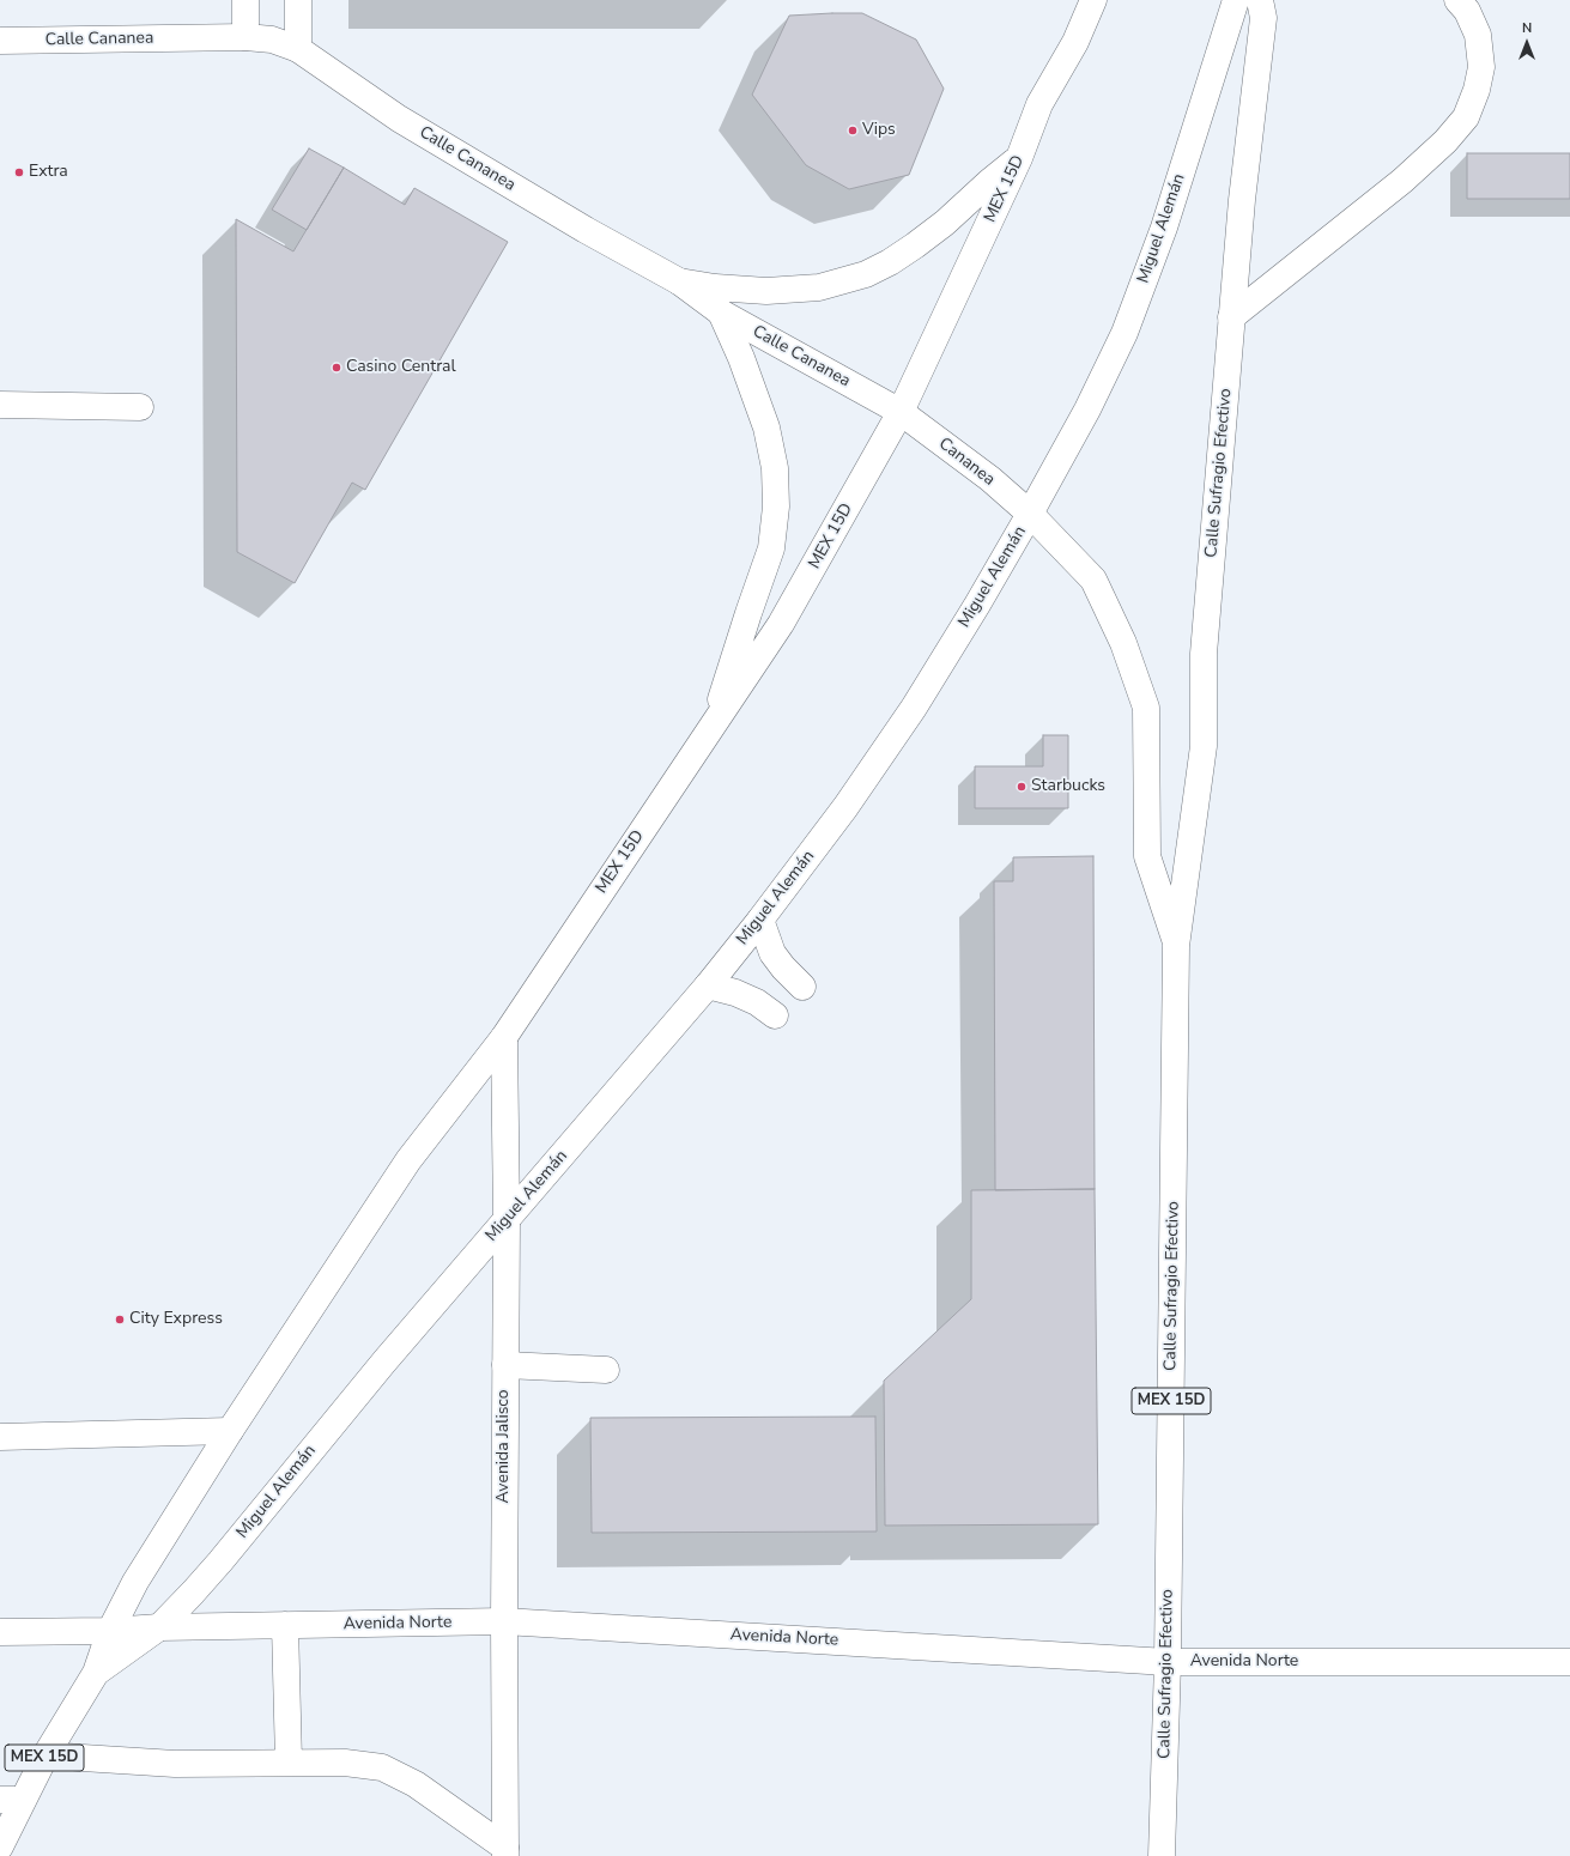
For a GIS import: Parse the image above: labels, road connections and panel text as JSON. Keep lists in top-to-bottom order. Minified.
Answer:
{"streets":{"main road":["Calle Cananea","MEX 15D","Miguel Alemán","Cananea","Calle Sufragio Efectivo","Avenida Jalisco","Avenida Norte"]},"crossings":[["Calle Cananea","MEX 15D"],["Calle Cananea","Cananea"],["MEX 15D","Miguel Alemán"],["MEX 15D","Cananea"],["MEX 15D","Avenida Jalisco"],["MEX 15D","Avenida Norte"],["Miguel Alemán","Cananea"],["Miguel Alemán","Calle Sufragio Efectivo"],["Miguel Alemán","Avenida Jalisco"],["Miguel Alemán","Avenida Norte"],["Cananea","Calle Sufragio Efectivo"],["Calle Sufragio Efectivo","Avenida Norte"],["Avenida Jalisco","Avenida Norte"]],"places":["Vips","Extra","Casino Central","Starbucks","City Express"],"north":"top"}
